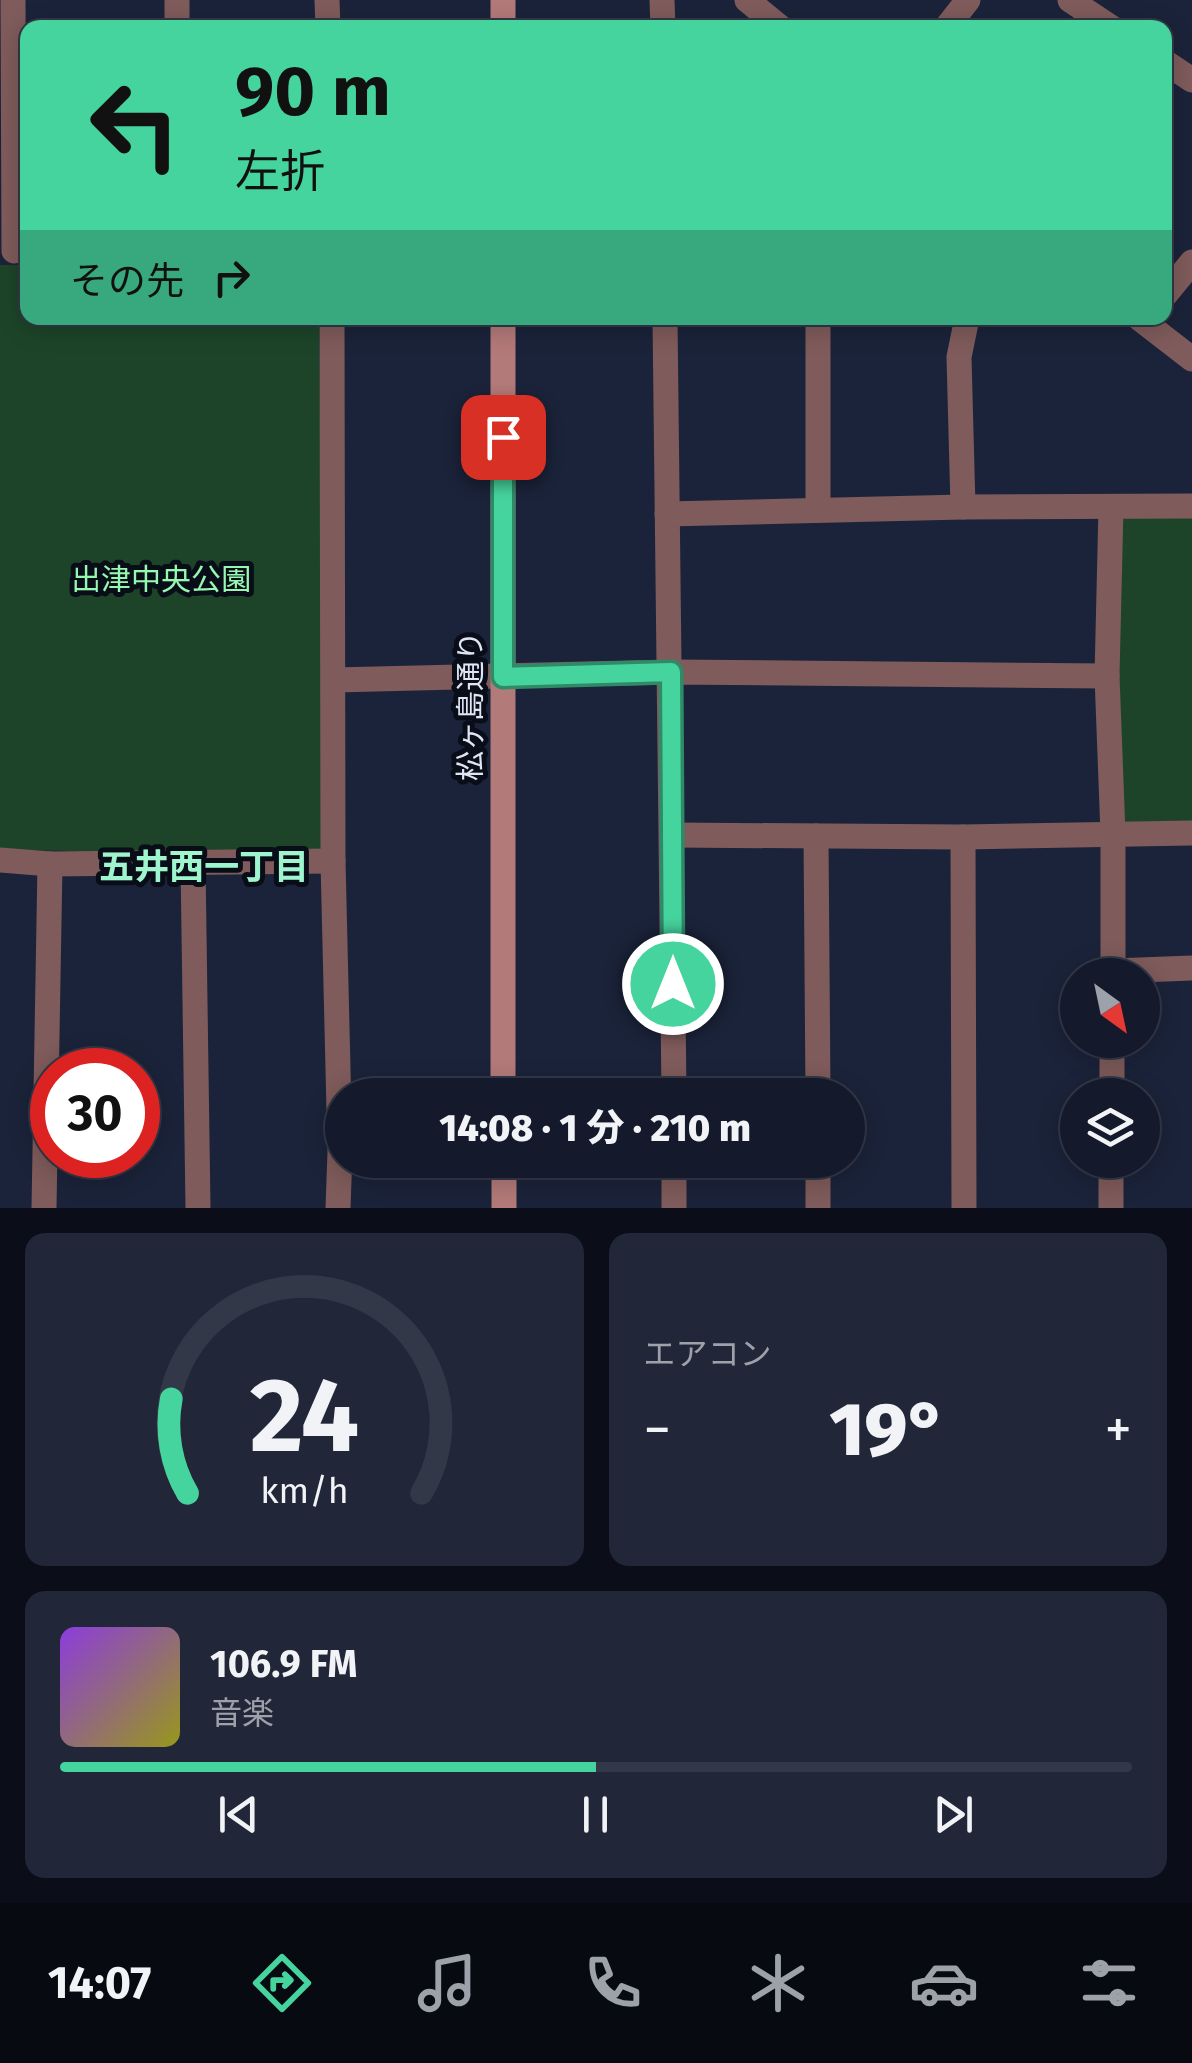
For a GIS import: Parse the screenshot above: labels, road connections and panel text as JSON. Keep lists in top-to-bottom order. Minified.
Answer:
{"streets":{"street":["松ヶ島通り"]},"districts":["五井西一丁目"],"parks":["出津中央公園"],"north":"bottom right","page":{"turn":["90 m","左折"],"then":"その先","limit":"30","trip":"14:08 · 1 分 · 210 m","tile":"エアコン","heat":["−","19°","+"],"song":["106.9 FM","音楽"],"tabs":"14:07","gauge":["24","km/h"]}}
